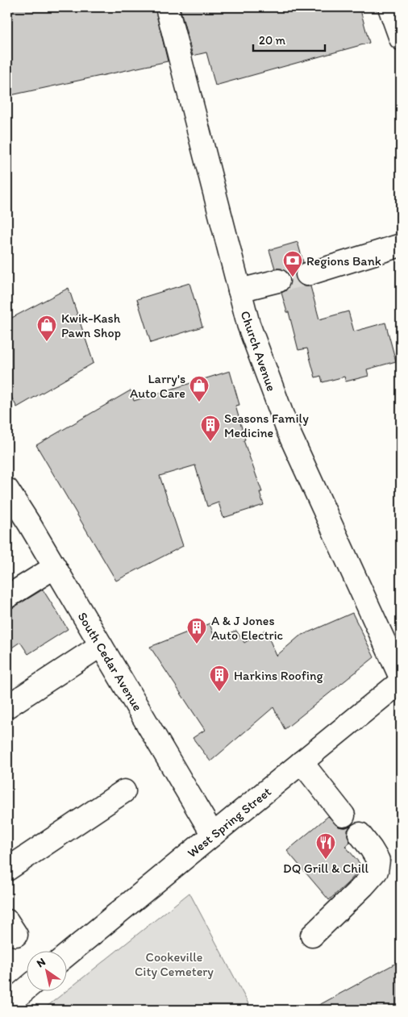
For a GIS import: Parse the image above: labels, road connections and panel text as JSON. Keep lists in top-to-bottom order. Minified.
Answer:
{"streets":{"street":["Church Avenue","South Cedar Avenue","West Spring Street"]},"crossings":[["South Cedar Avenue","West Spring Street"]],"parks":["Cookeville City Cemetery"],"places":{"bank":["Regions Bank"],"shop":["Kwik-Kash Pawn Shop","Larry's Auto Care"],"building":["Seasons Family Medicine","A & J Jones Auto Electric","Harkins Roofing"],"restaurant":["DQ Grill & Chill"]},"scale_bar":"20 m","north":"top left"}
